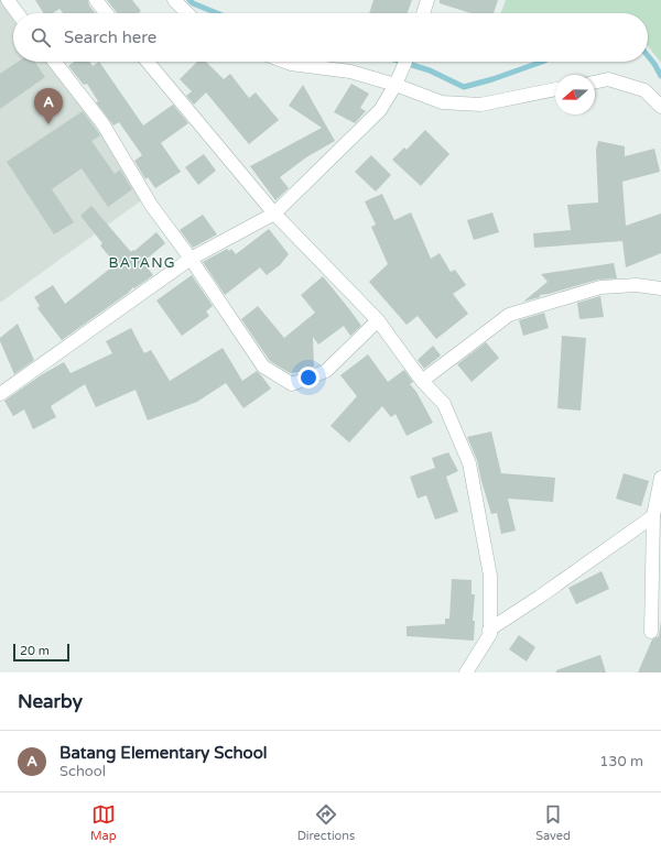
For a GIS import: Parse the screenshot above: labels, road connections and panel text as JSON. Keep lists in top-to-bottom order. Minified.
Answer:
{"districts":["BATANG"],"scale_bar":"20 m","north":"left","page":{"search":"Search here","pins":"A","scale":"20 m","heading":"Nearby","list":[{"mark":"A","name":"Batang Elementary School","note":"School","value":"130 m"}],"nav":["Map","Directions","Saved"]}}
